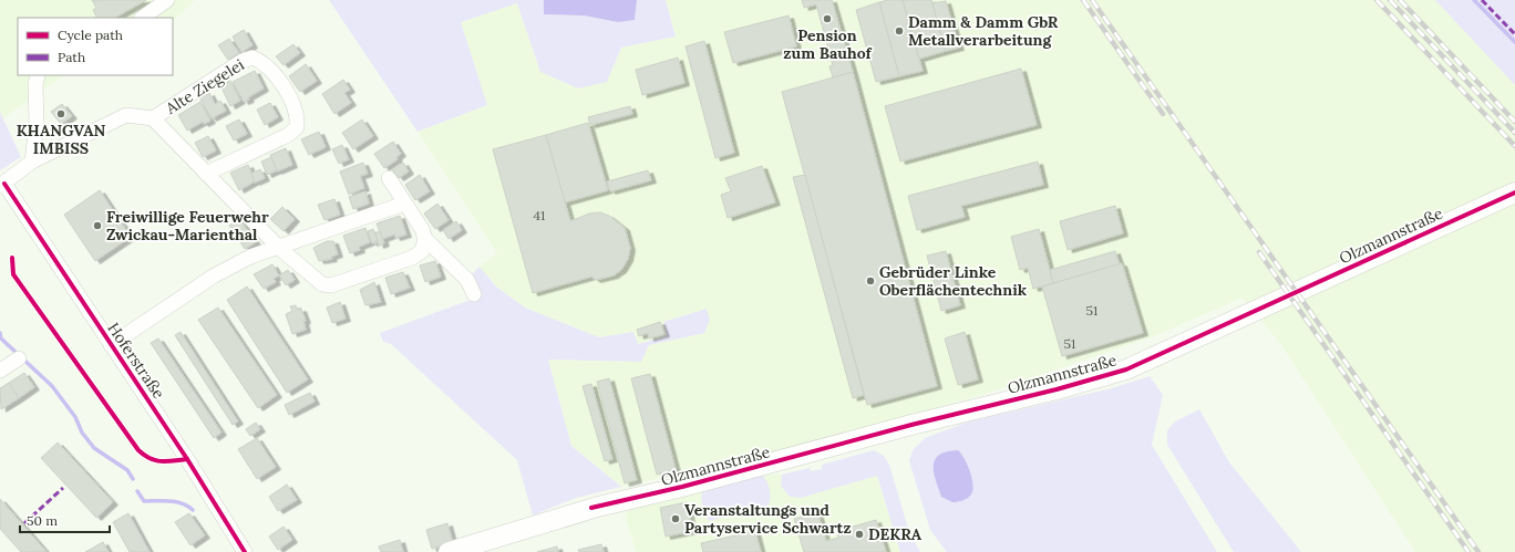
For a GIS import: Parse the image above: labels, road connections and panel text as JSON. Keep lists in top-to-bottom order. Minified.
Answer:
{"streets":{"main road":["Olzmannstraße"],"street":["Alte Ziegelei","Hoferstraße"]},"crossings":[["Alte Ziegelei","Hoferstraße"]],"places":["Pension zum Bauhof","Damm & Damm GbR Metallverarbeitung","KHANGVAN IMBISS","Freiwillige Feuerwehr Zwickau-Marienthal","Gebrüder Linke Oberflächentechnik","Veranstaltungs und Partyservice Schwartz","DEKRA"],"house_numbers":["41","51","51"],"legend":["Cycle path","Path"],"scale_bar":"50 m"}
